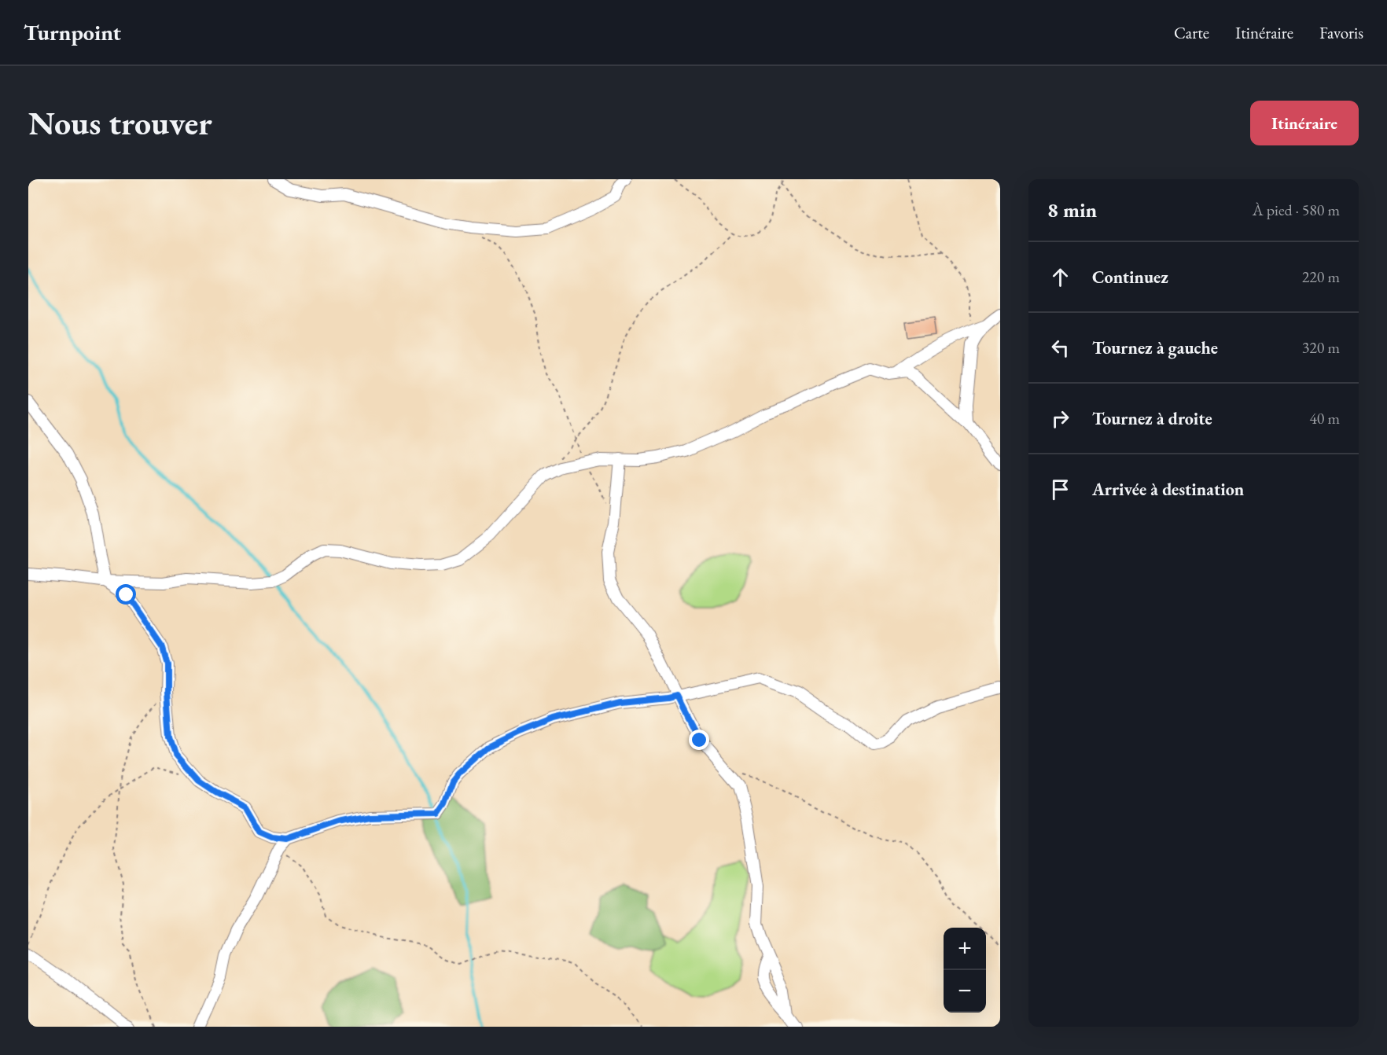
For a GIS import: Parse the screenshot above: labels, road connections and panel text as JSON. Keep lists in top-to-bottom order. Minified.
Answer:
{"page":{"header":"Turnpoint","nav":["Carte","Itinéraire","Favoris"],"buttons":"Itinéraire","title":"Nous trouver","heading":["8 min","À pied · 580 m"],"list":[["Continuez","220 m"],["Tournez à gauche","320 m"],["Tournez à droite","40 m"],"Arrivée à destination"],"map_buttons":["+","−"]}}
